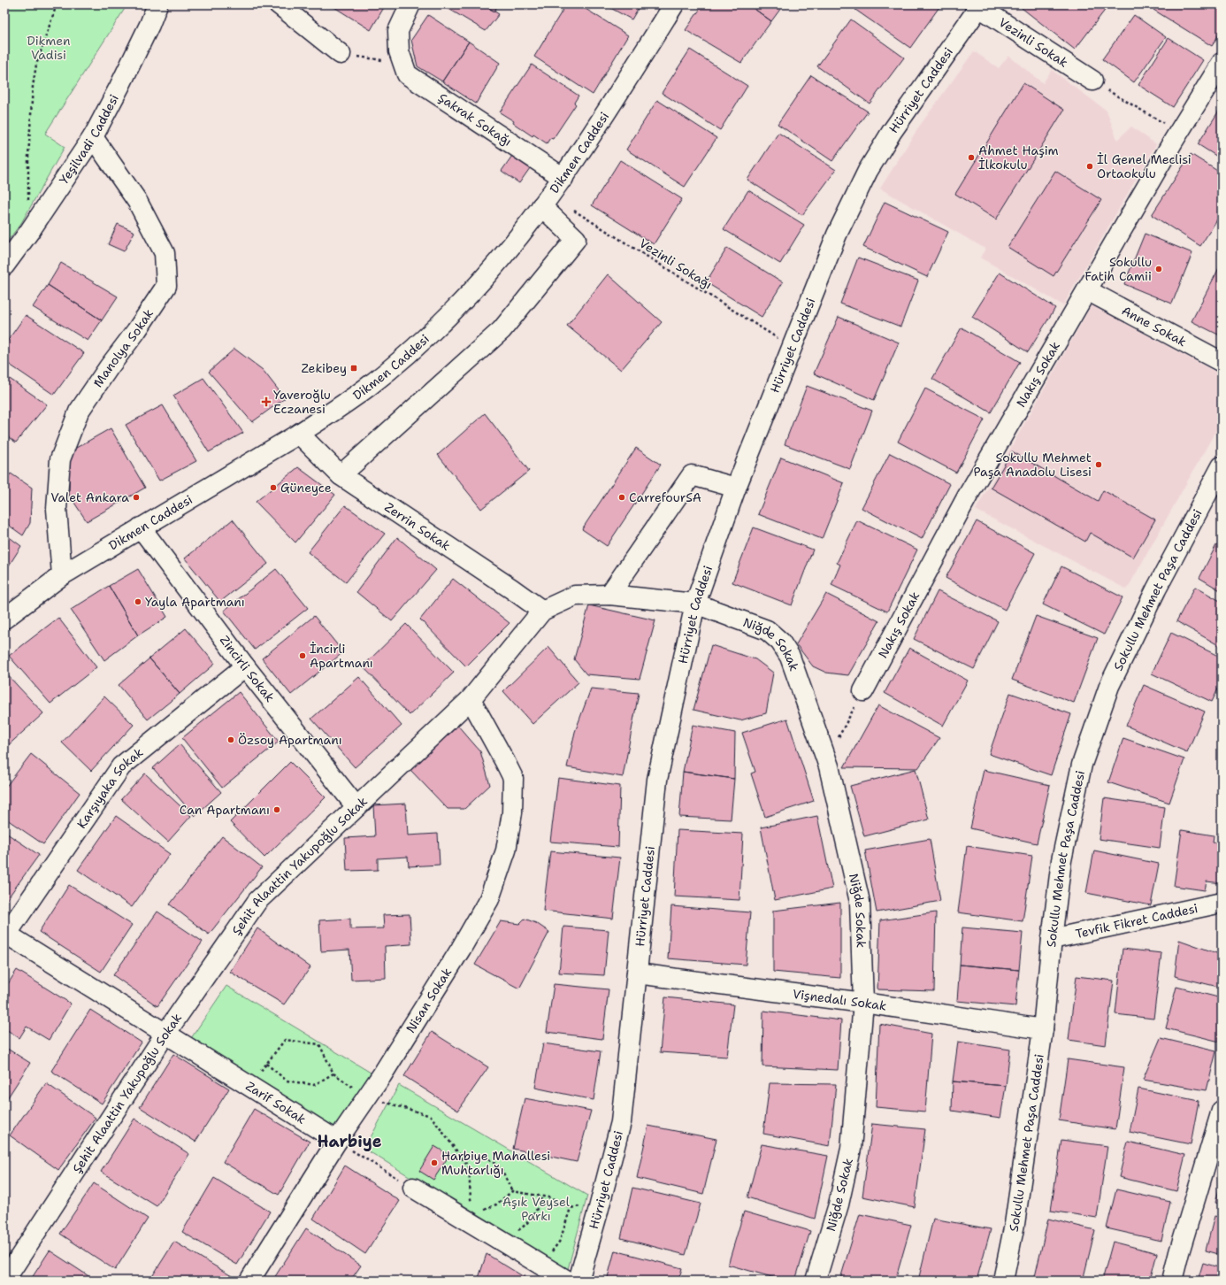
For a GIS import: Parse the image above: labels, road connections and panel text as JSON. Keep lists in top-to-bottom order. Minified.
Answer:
{"streets":{"street":["Vezinli Sokak","Hürriyet Caddesi","Şakrak Sokağı","Yeşilvadi Caddesi","Dikmen Caddesi","Anne Sokak","Manolya Sokak","Nakış Sokak","Zerrin Sokak","Sokullu Mehmet Paşa Caddesi","Niğde Sokak","Zincirli Sokak","Karşıyaka Sokak","Şehit Alaattin Yakupoğlu Sokak","Tevfik Fikret Caddesi","Vişnedalı Sokak","Nisan Sokak","Zarif Sokak"],"path":["Vezinli Sokağı"]},"crossings":[["Vezinli Sokak","Hürriyet Caddesi"],["Hürriyet Caddesi","Vezinli Sokağı"],["Hürriyet Caddesi","Niğde Sokak"],["Hürriyet Caddesi","Şehit Alaattin Yakupoğlu Sokak"],["Hürriyet Caddesi","Vişnedalı Sokak"],["Şakrak Sokağı","Dikmen Caddesi"],["Yeşilvadi Caddesi","Manolya Sokak"],["Dikmen Caddesi","Manolya Sokak"],["Dikmen Caddesi","Zerrin Sokak"],["Dikmen Caddesi","Zincirli Sokak"],["Anne Sokak","Nakış Sokak"],["Zerrin Sokak","Şehit Alaattin Yakupoğlu Sokak"],["Sokullu Mehmet Paşa Caddesi","Tevfik Fikret Caddesi"],["Sokullu Mehmet Paşa Caddesi","Vişnedalı Sokak"],["Niğde Sokak","Şehit Alaattin Yakupoğlu Sokak"],["Niğde Sokak","Vişnedalı Sokak"],["Zincirli Sokak","Karşıyaka Sokak"],["Zincirli Sokak","Şehit Alaattin Yakupoğlu Sokak"],["Karşıyaka Sokak","Zarif Sokak"],["Şehit Alaattin Yakupoğlu Sokak","Nisan Sokak"],["Şehit Alaattin Yakupoğlu Sokak","Zarif Sokak"],["Nisan Sokak","Zarif Sokak"]],"districts":["Harbiye"],"parks":["Dikmen Vadisi","Aşık Veysel Parkı"],"places":{"other":["Ahmet Haşim İlkokulu","İl Genel Meclisi Ortaokulu","Sokullu Fatih Camii","Sokullu Mehmet Paşa Anadolu Lisesi","Güneyce","Valet Ankara","CarrefourSA","Yayla Apartmanı","İncirli Apartmanı","Özsoy Apartmanı","Can Apartmanı","Harbiye Mahallesi Muhtarlığı"],"transit":["Zekibey"],"health":["Yaveroğlu Eczanesi"]}}
